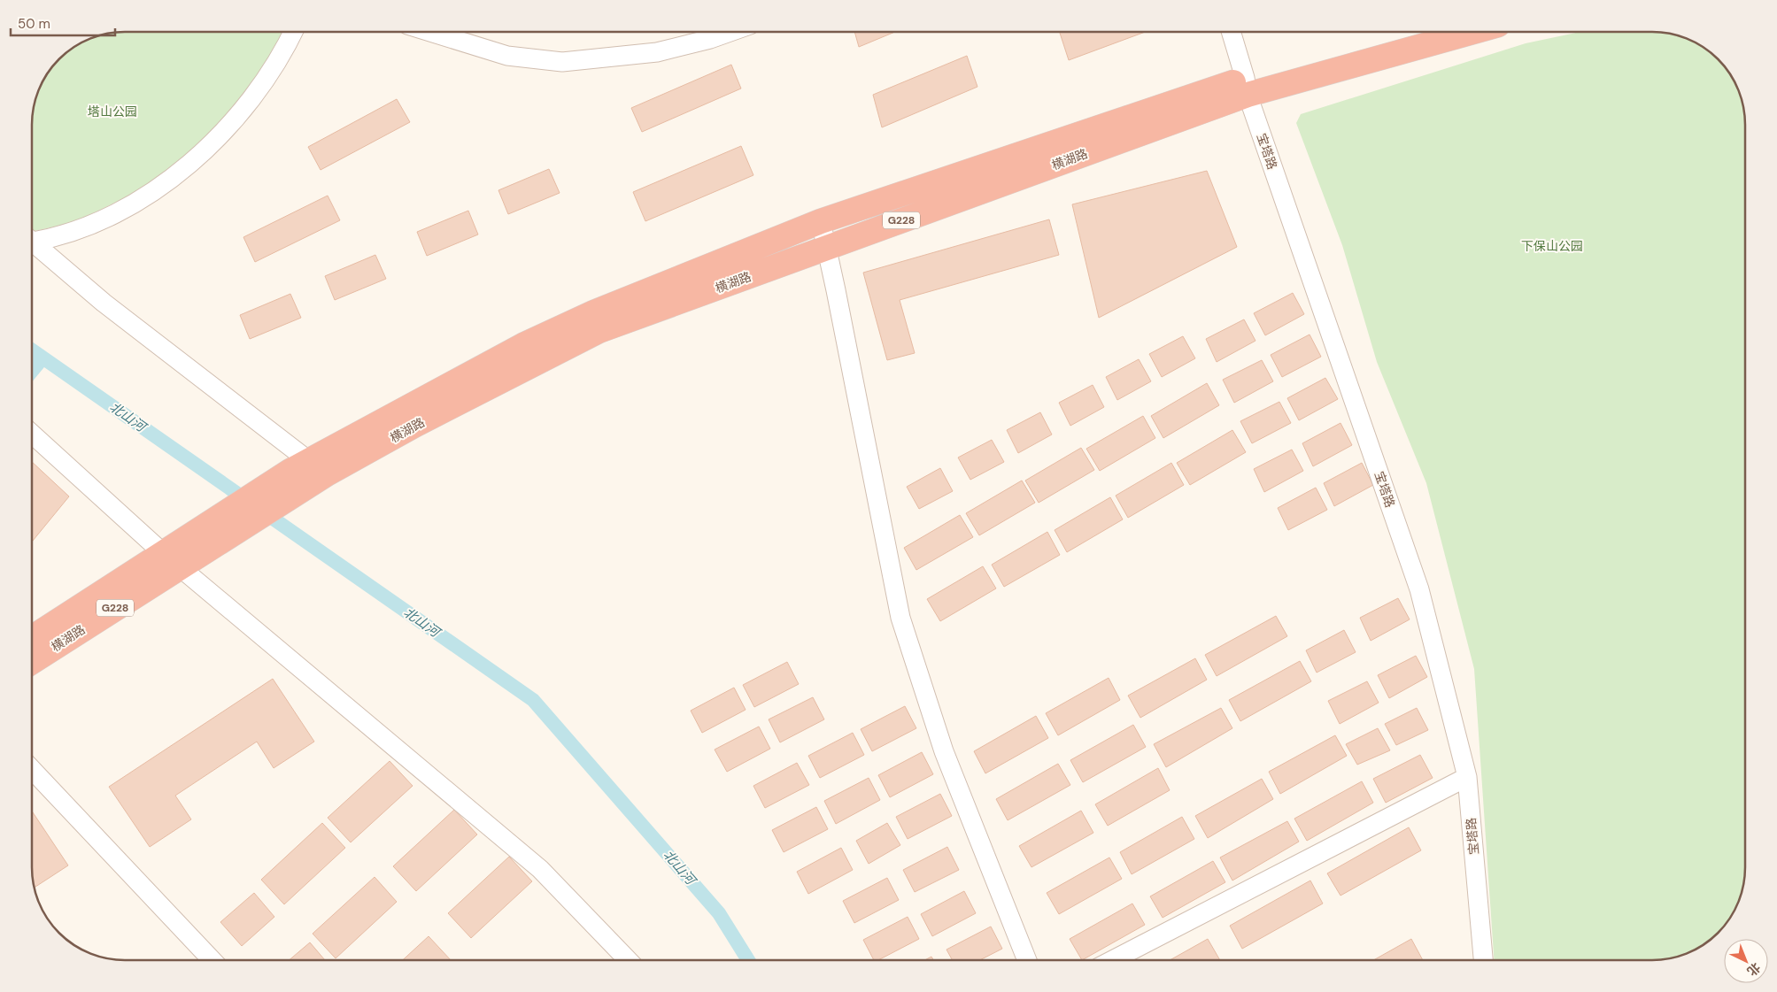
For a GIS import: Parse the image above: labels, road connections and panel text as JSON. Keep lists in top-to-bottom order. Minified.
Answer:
{"streets":{"highway":["横湖路","G228"],"street":["宝塔路"]},"crossings":[["宝塔路","横湖路"]],"water":["北山河"],"parks":["塔山公园","下保山公园"],"scale_bar":"50 m","north":"bottom right"}
